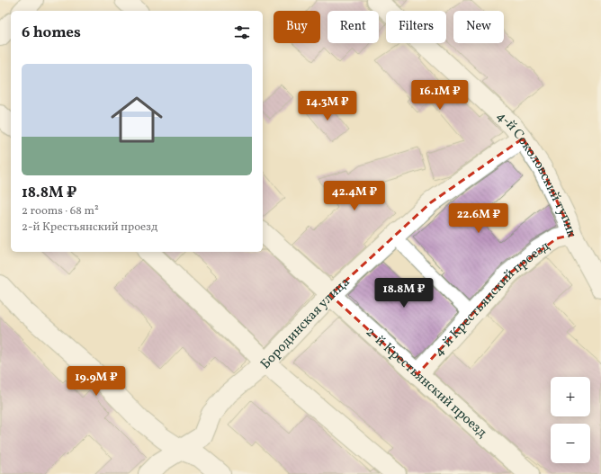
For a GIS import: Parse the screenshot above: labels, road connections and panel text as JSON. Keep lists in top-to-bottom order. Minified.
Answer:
{"streets":{"street":["4-й Соколовский тупик","4-й Крестьянский проезд","Бородинская улица","2-й Крестьянский проезд"]},"crossings":[["4-й Соколовский тупик","4-й Крестьянский проезд"],["4-й Соколовский тупик","Бородинская улица"],["4-й Крестьянский проезд","2-й Крестьянский проезд"],["Бородинская улица","2-й Крестьянский проезд"]],"page":{"chip":["Buy","Rent","Filters","New"],"heading":"6 homes","list":[{"name":"18.8M ₽","note":"2 rooms · 68 m² · 2-й Крестьянский проезд"}],"price":["16.1M ₽","14.3M ₽","42.4M ₽","22.6M ₽","18.8M ₽","19.9M ₽"],"map_buttons":["+","−"]}}
